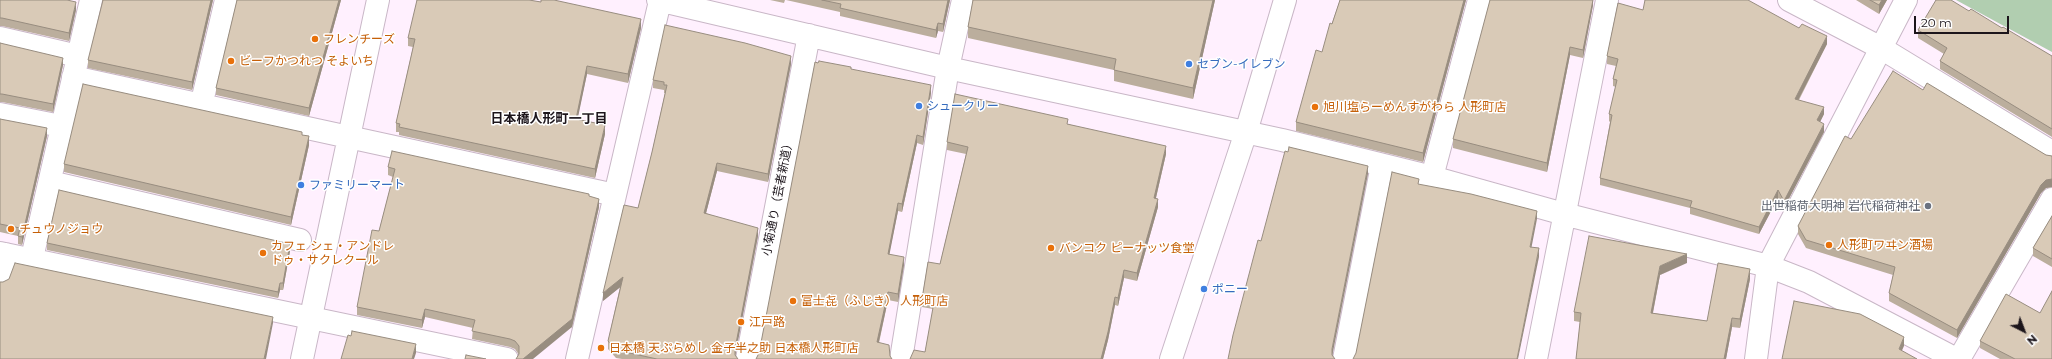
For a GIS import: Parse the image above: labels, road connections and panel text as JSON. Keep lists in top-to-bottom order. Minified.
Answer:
{"streets":{"street":["小菊通り（芸者新道）"]},"districts":["日本橋人形町一丁目"],"places":["フレンチーズ","ビーフかつれつ そよいち","セブン-イレブン","シュークリー","旭川塩らーめんすがわら 人形町店","ファミリーマート","出世稲荷大明神 岩代稲荷神社","チュウノジョウ","人形町ワヰン酒場","バンコク ピーナッツ食堂","カフェ シェ・アンドレ ドゥ・サクレクール","ポニー","富士㐂（ふじき） 人形町店","江戸路","日本橋 天ぷらめし 金子半之助 日本橋人形町店"],"scale_bar":"20 m","north":"bottom right"}
